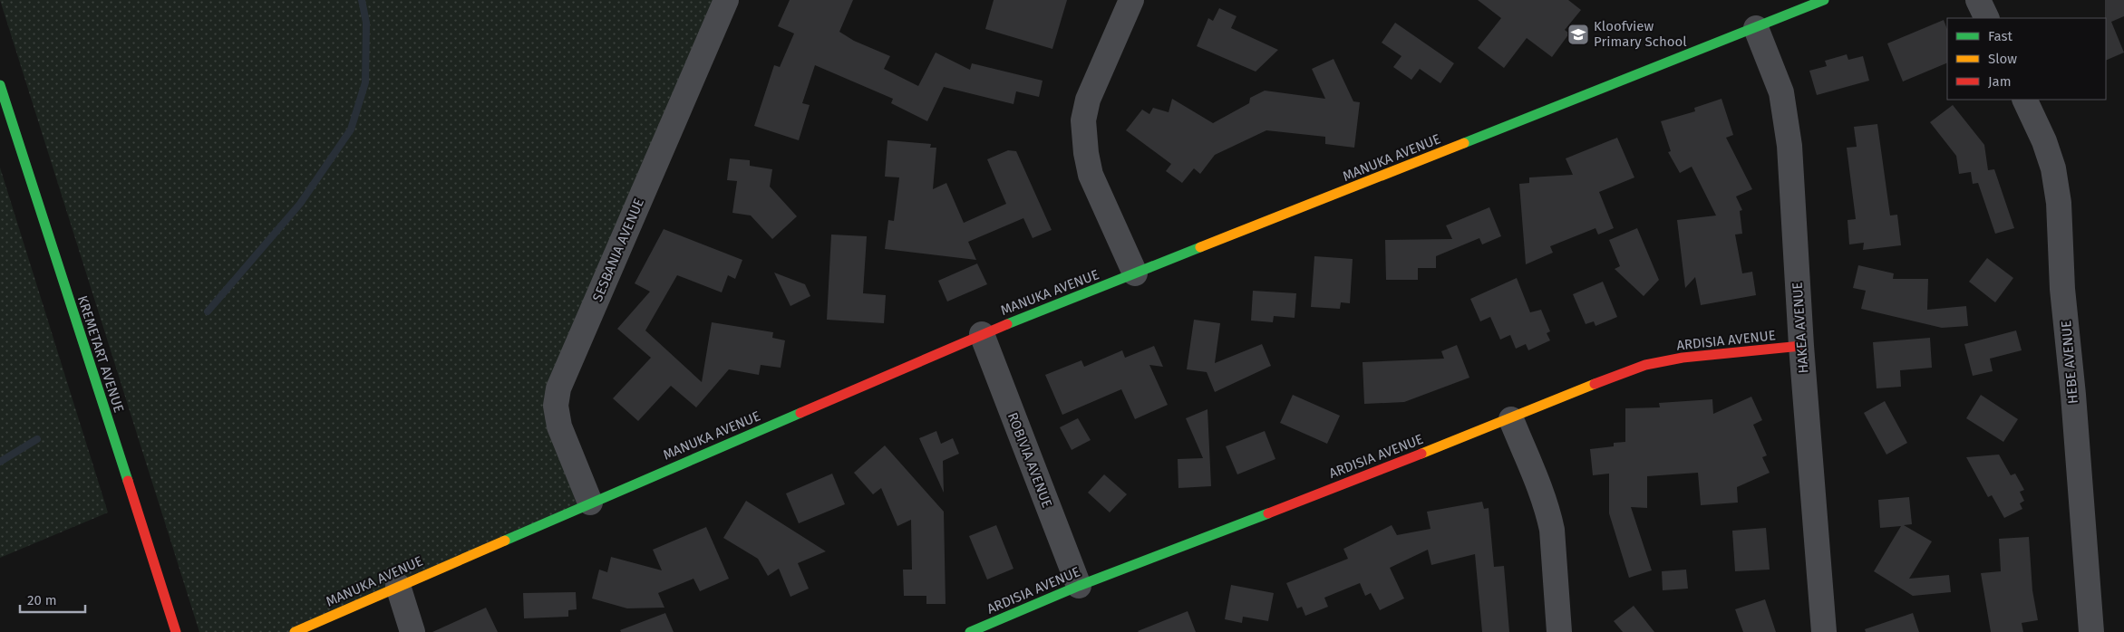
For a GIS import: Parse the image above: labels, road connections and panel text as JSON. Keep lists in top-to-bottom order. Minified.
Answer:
{"streets":{"street":["MANUKA AVENUE","SESBANIA AVENUE","HAKEA AVENUE","ARDISIA AVENUE","KREMETART AVENUE","HEBE AVENUE","ROBIVIA AVENUE"]},"crossings":[["MANUKA AVENUE","SESBANIA AVENUE"],["MANUKA AVENUE","HAKEA AVENUE"],["MANUKA AVENUE","ROBIVIA AVENUE"],["HAKEA AVENUE","ARDISIA AVENUE"],["ARDISIA AVENUE","ROBIVIA AVENUE"]],"places":{"school or university":["Kloofview Primary School"]},"legend":["Fast","Slow","Jam"],"scale_bar":"20 m"}
